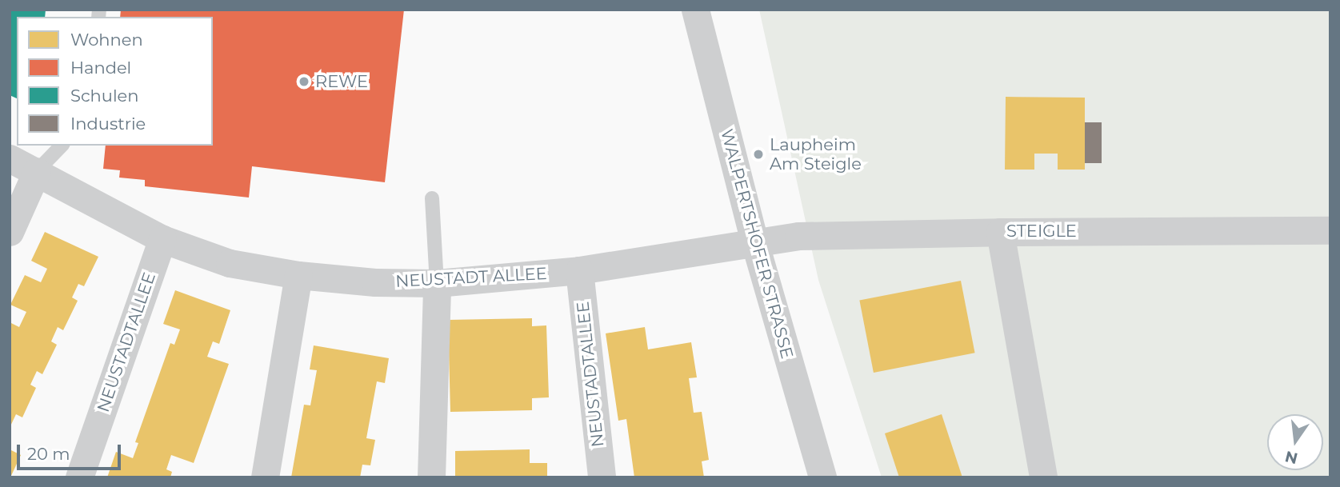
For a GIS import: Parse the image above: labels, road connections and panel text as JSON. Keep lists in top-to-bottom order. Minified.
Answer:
{"streets":{"street":["STEIGLE","WALPERTSHOFER STRASSE","NEUSTADT ALLEE","NEUSTADTALLEE"]},"crossings":[["STEIGLE","WALPERTSHOFER STRASSE"],["STEIGLE","NEUSTADT ALLEE"],["WALPERTSHOFER STRASSE","NEUSTADT ALLEE"],["NEUSTADT ALLEE","NEUSTADTALLEE"]],"places":["REWE","Laupheim Am Steigle"],"legend":["Wohnen","Handel","Schulen","Industrie"],"scale_bar":"20 m","north":"bottom"}
